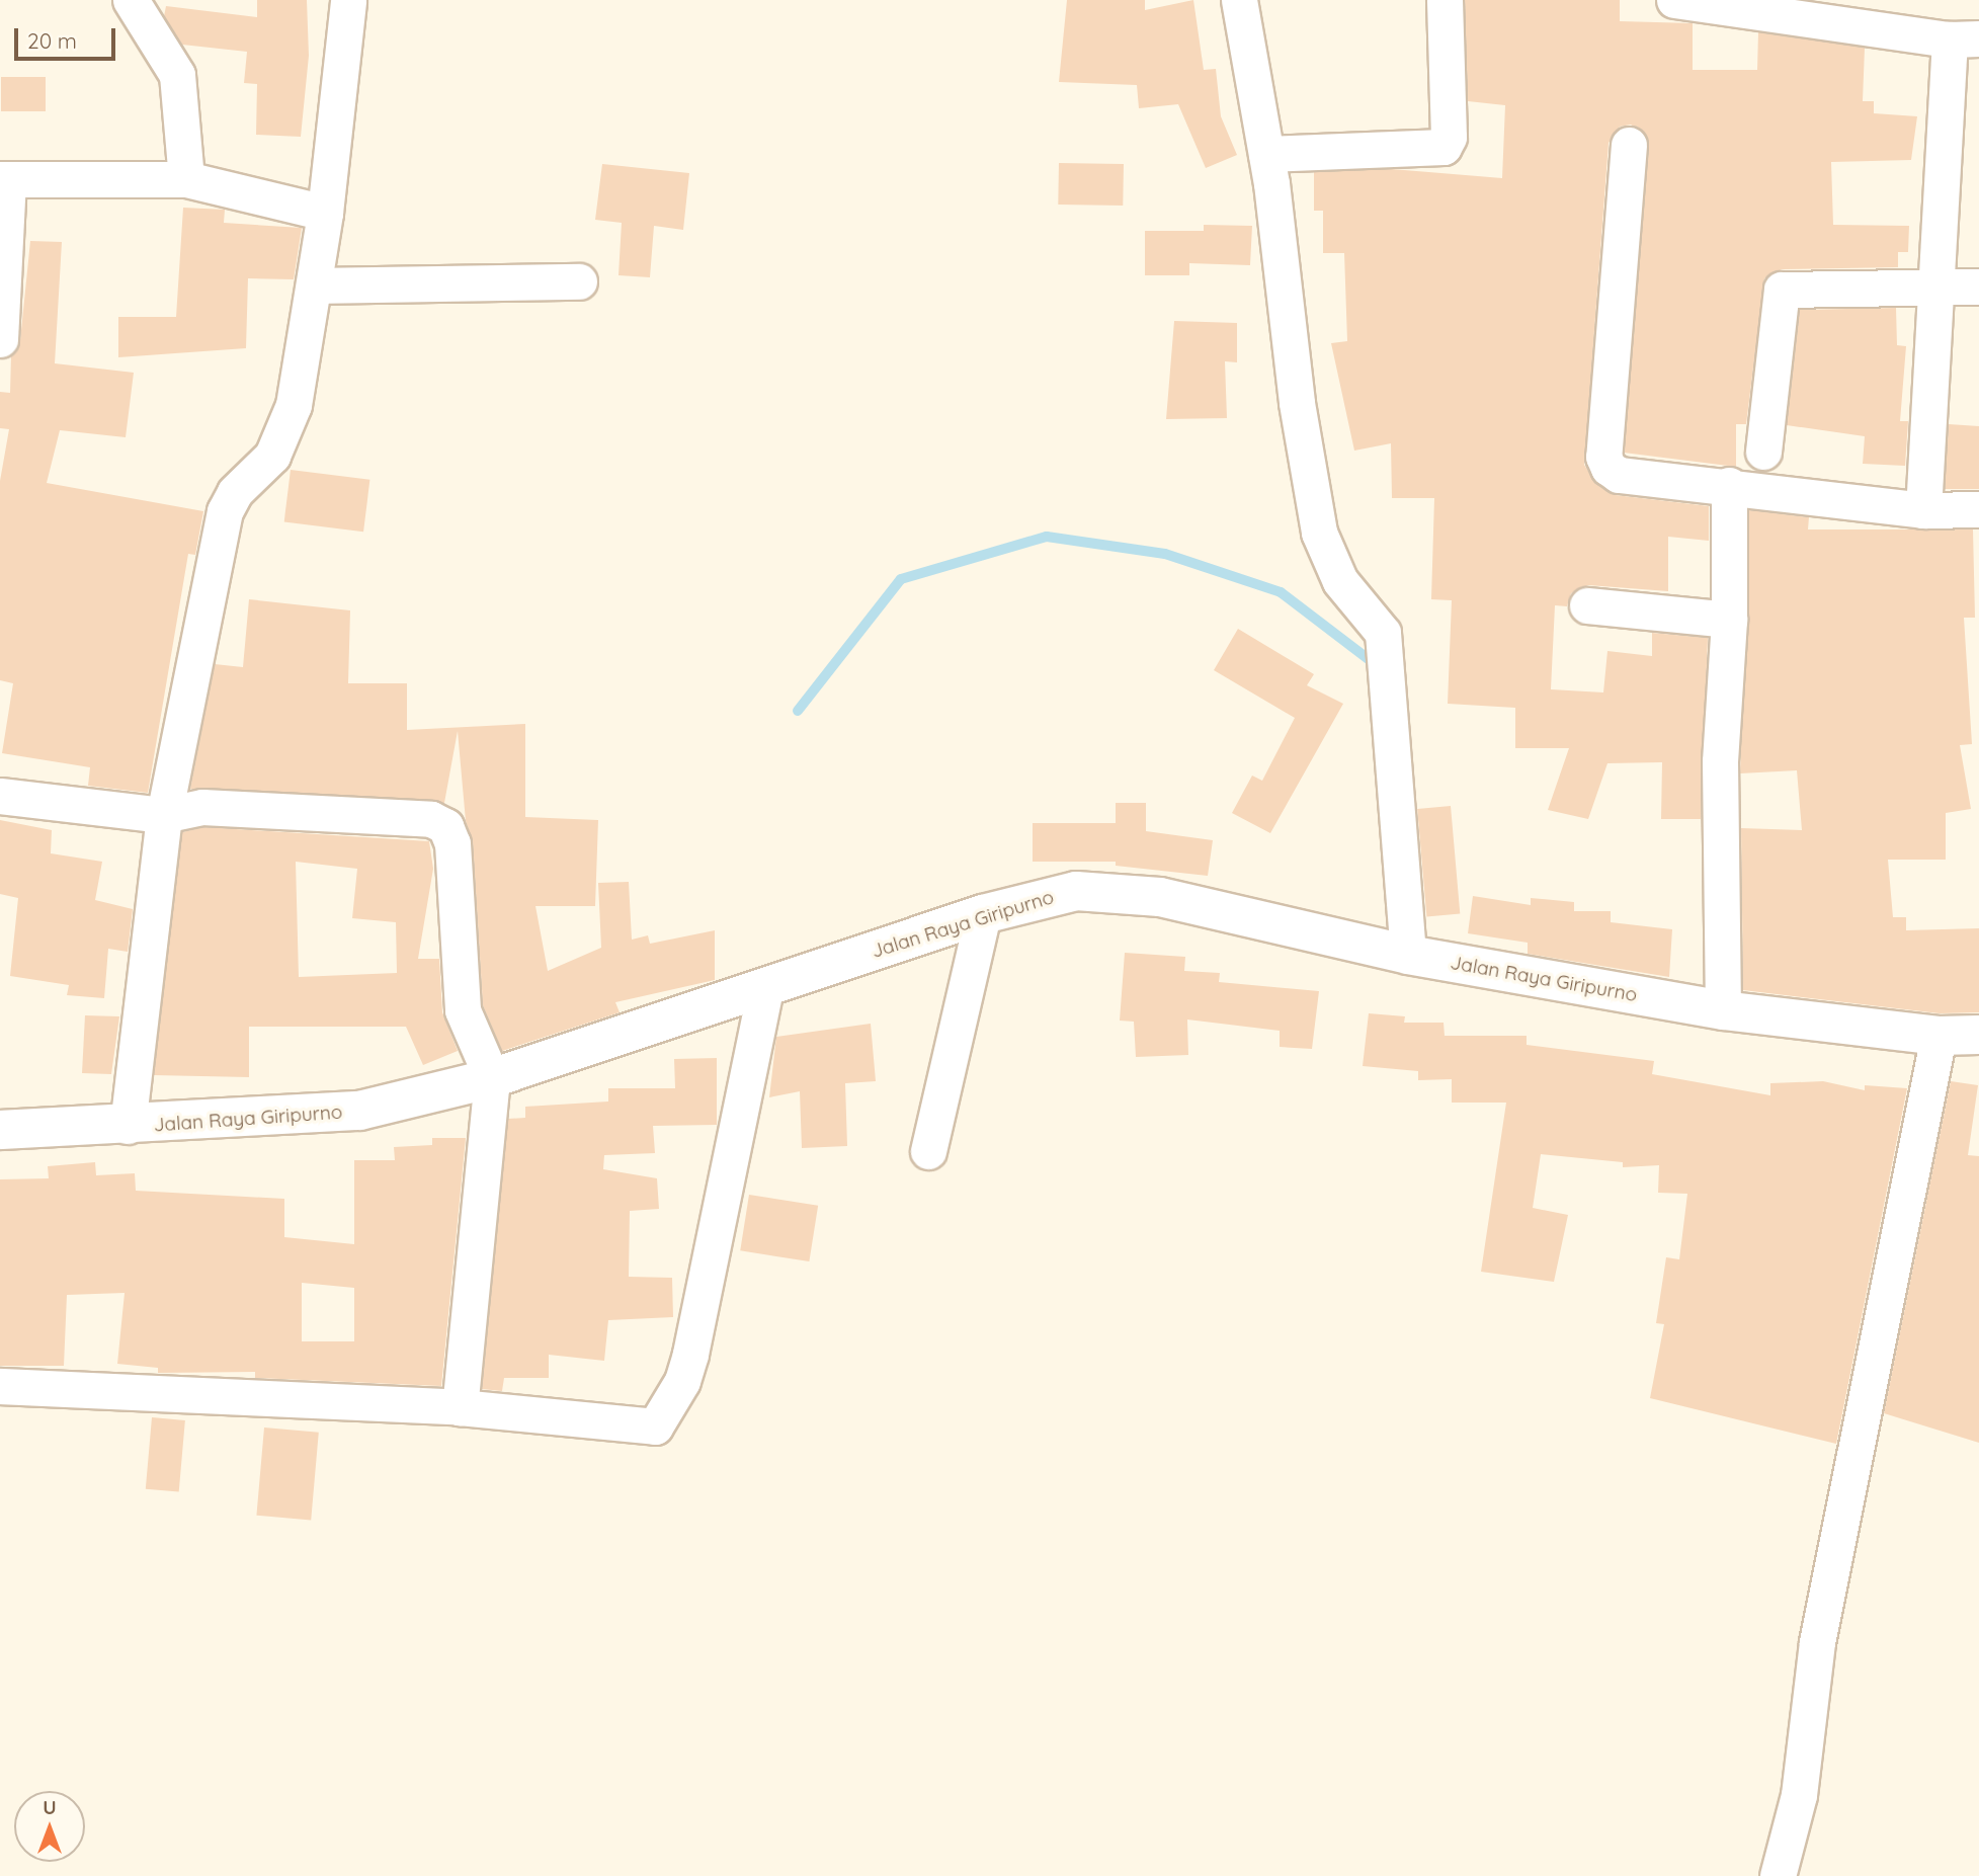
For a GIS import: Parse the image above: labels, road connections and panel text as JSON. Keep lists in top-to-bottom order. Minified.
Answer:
{"streets":{"main road":["Jalan Raya Giripurno"]},"scale_bar":"20 m","north":"top"}
